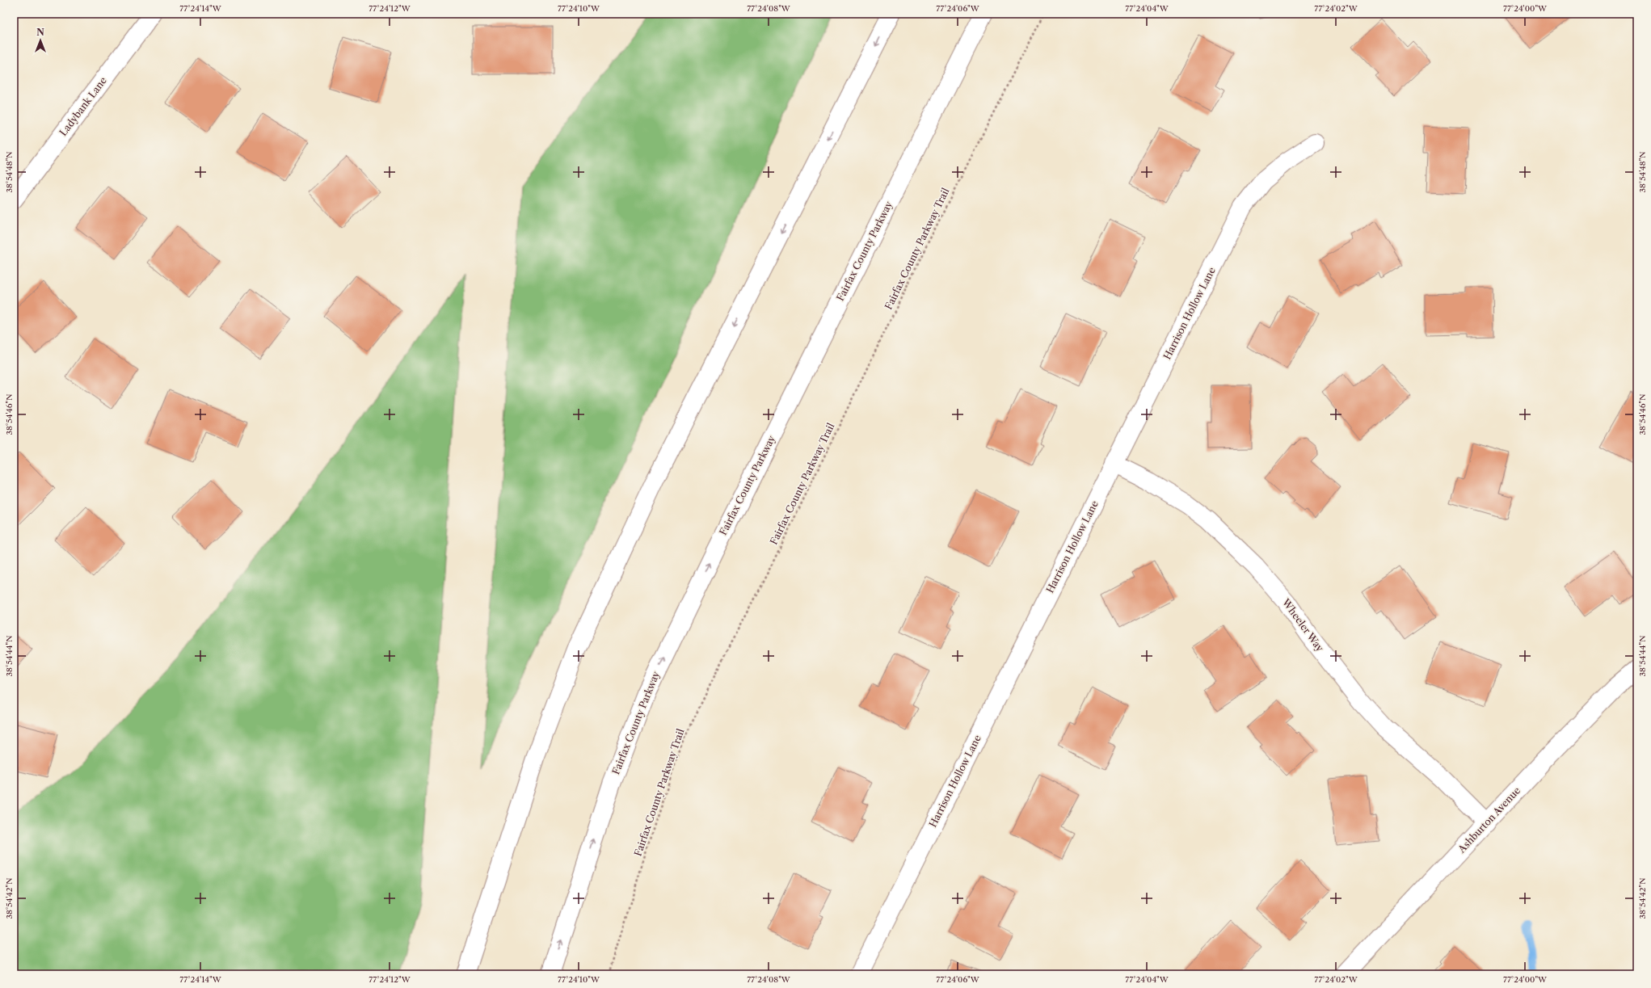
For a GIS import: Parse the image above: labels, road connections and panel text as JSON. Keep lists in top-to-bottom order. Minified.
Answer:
{"streets":{"main road":["Ladybank Lane","Fairfax County Parkway","Harrison Hollow Lane","Wheeler Way","Ashburton Avenue"],"path":["Fairfax County Parkway Trail"]},"crossings":[["Harrison Hollow Lane","Wheeler Way"],["Wheeler Way","Ashburton Avenue"]],"north":"top","coordinates":["77°24'14\"W","77°24'12\"W","77°24'10\"W","77°24'08\"W","77°24'06\"W","77°24'04\"W","77°24'02\"W","77°24'00\"W","38°54'48\"N","38°54'46\"N","38°54'44\"N","38°54'42\"N"]}
